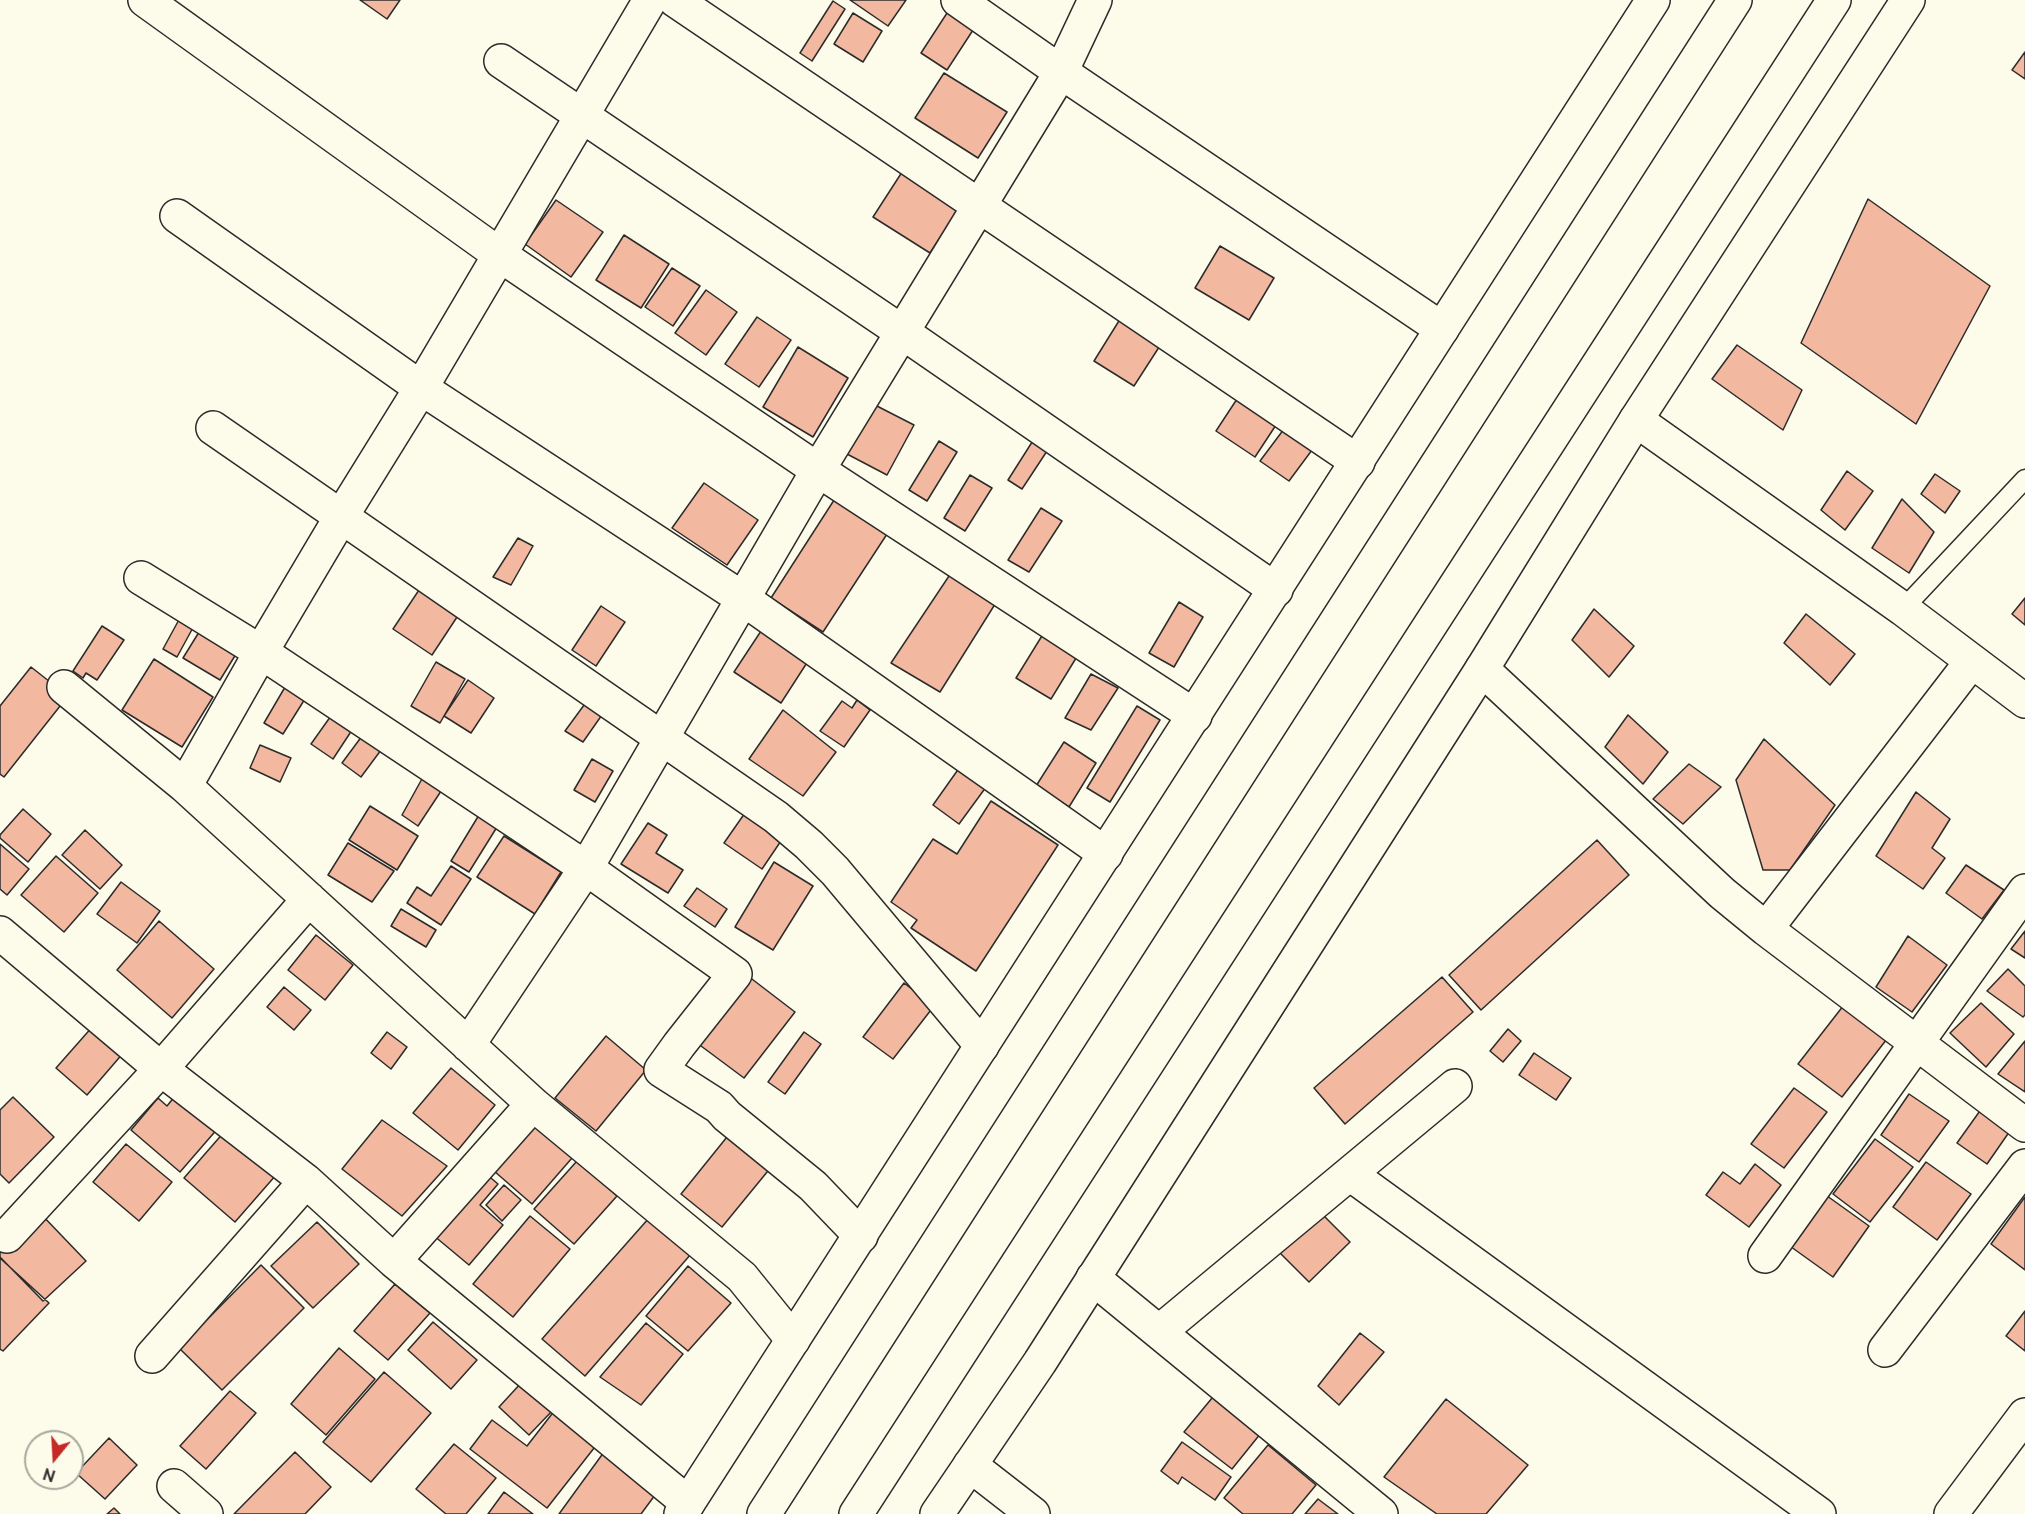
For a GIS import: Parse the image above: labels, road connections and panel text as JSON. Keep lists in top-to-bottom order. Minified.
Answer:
{"north":"bottom"}
